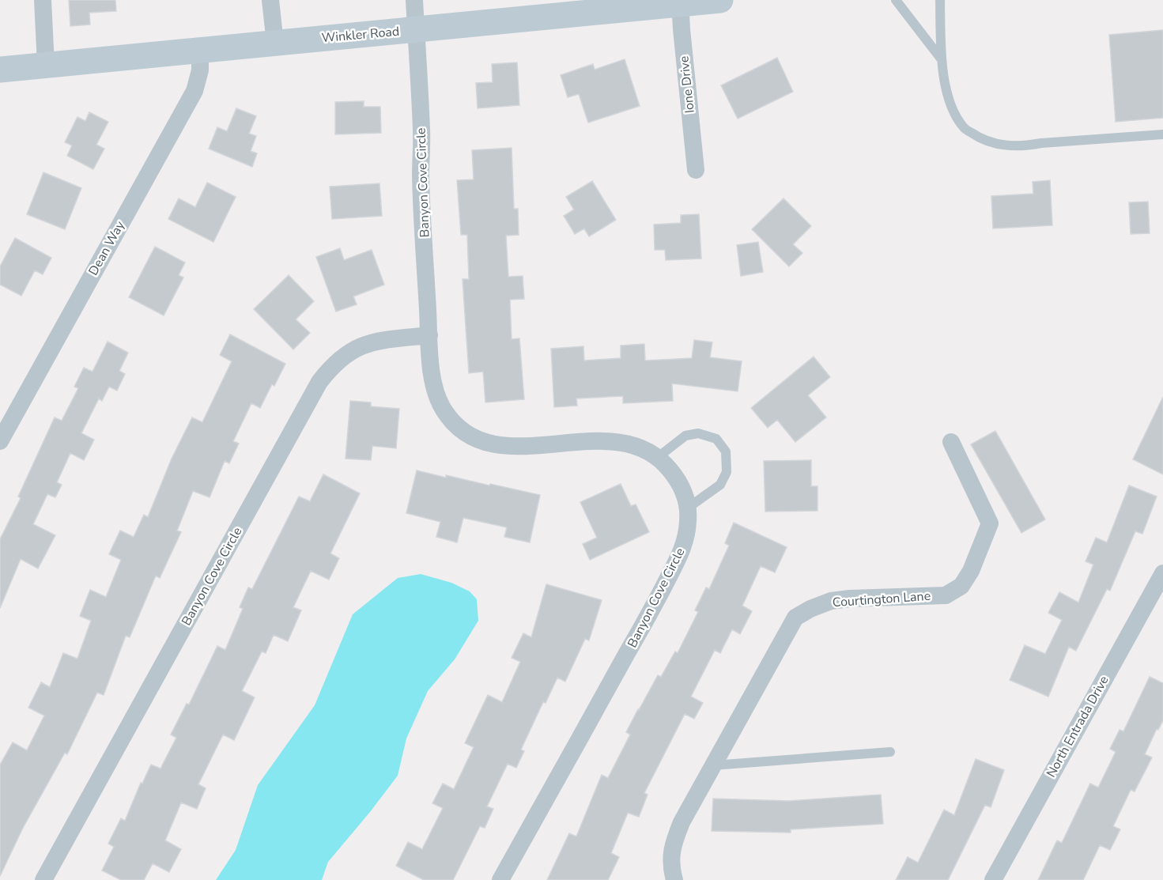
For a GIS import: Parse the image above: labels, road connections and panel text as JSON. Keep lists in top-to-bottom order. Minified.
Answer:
{"streets":{"street":["Winkler Road","Ione Drive","Banyon Cove Circle","Dean Way","Courtington Lane","North Entrada Drive"]},"crossings":[["Winkler Road","Ione Drive"],["Winkler Road","Banyon Cove Circle"],["Winkler Road","Dean Way"]]}
